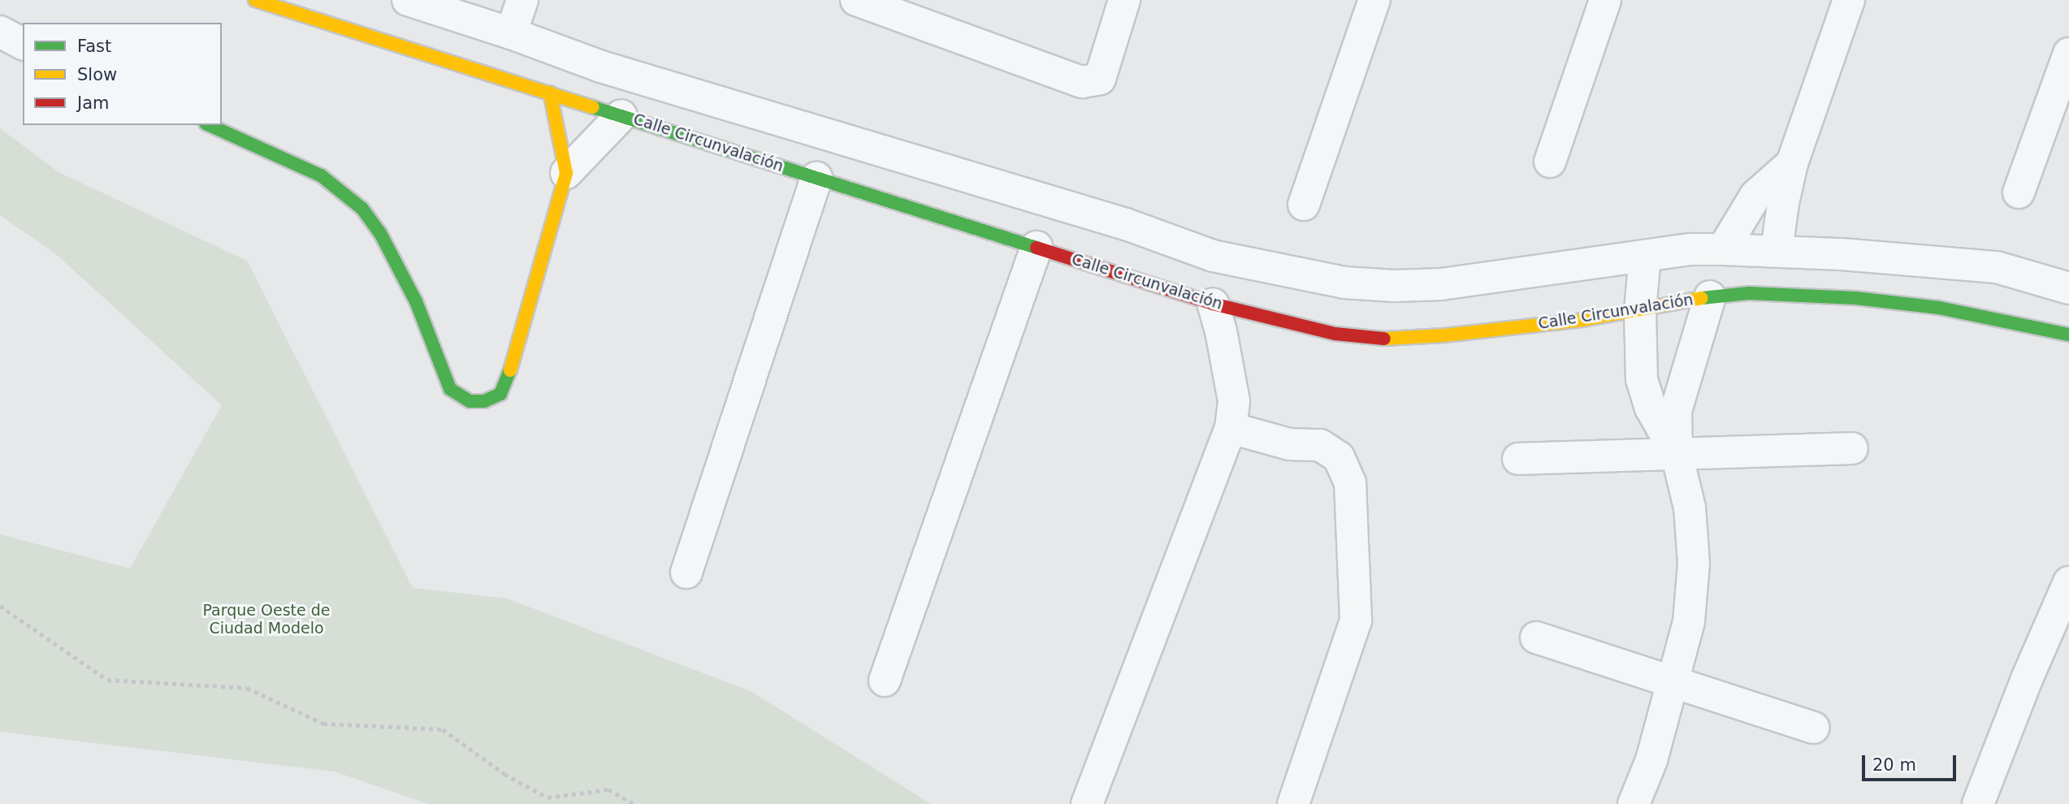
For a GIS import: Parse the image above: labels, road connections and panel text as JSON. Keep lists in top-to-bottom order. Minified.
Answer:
{"streets":{"street":["Calle Circunvalación"]},"parks":["Parque Oeste de Ciudad Modelo"],"legend":["Fast","Slow","Jam"],"scale_bar":"20 m"}
